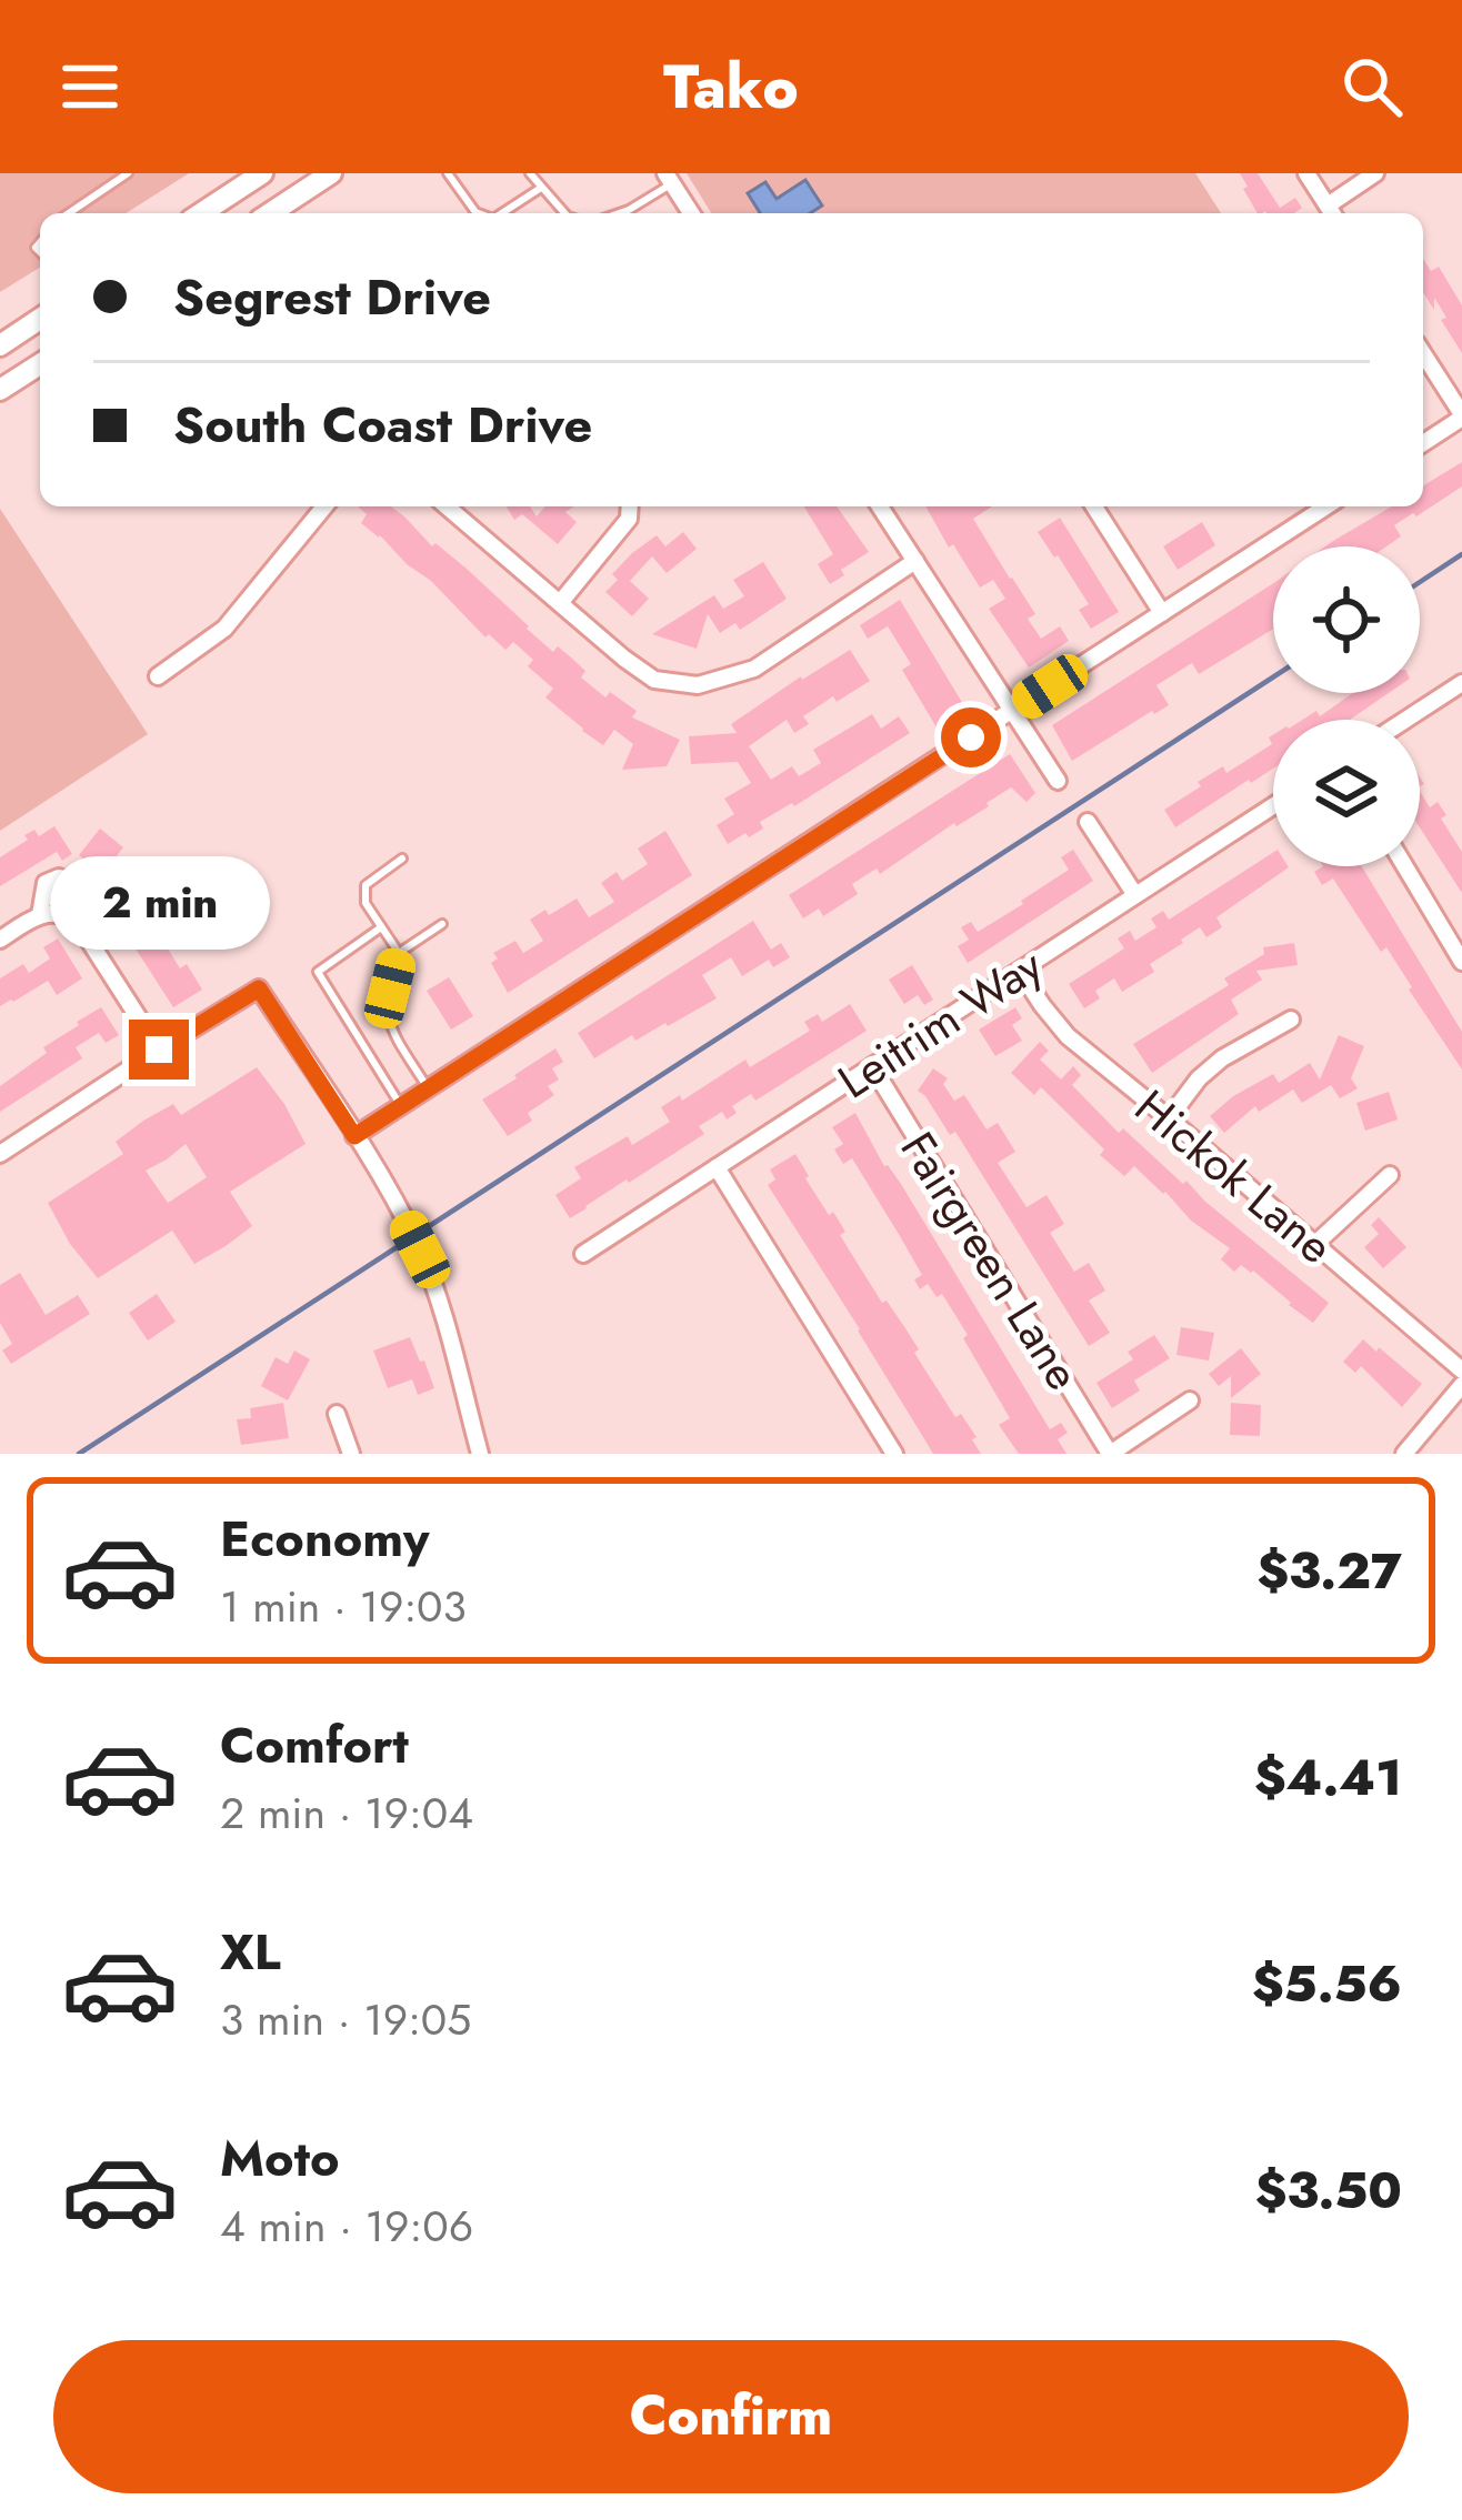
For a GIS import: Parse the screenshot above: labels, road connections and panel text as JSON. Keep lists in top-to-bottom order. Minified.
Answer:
{"streets":{"street":["Leitrim Way","Hickok Lane","Fairgreen Lane"]},"crossings":[["Leitrim Way","Hickok Lane"],["Leitrim Way","Fairgreen Lane"]],"page":{"header":"Tako","banner":["Segrest Drive","South Coast Drive"],"bubble":"2 min","list":[{"name":"Economy","note":"1 min · 19:03","value":"$3.27"},{"name":"Comfort","note":"2 min · 19:04","value":"$4.41"},{"name":"XL","note":"3 min · 19:05","value":"$5.56"},{"name":"Moto","note":"4 min · 19:06","value":"$3.50"}],"buttons":"Confirm"}}
